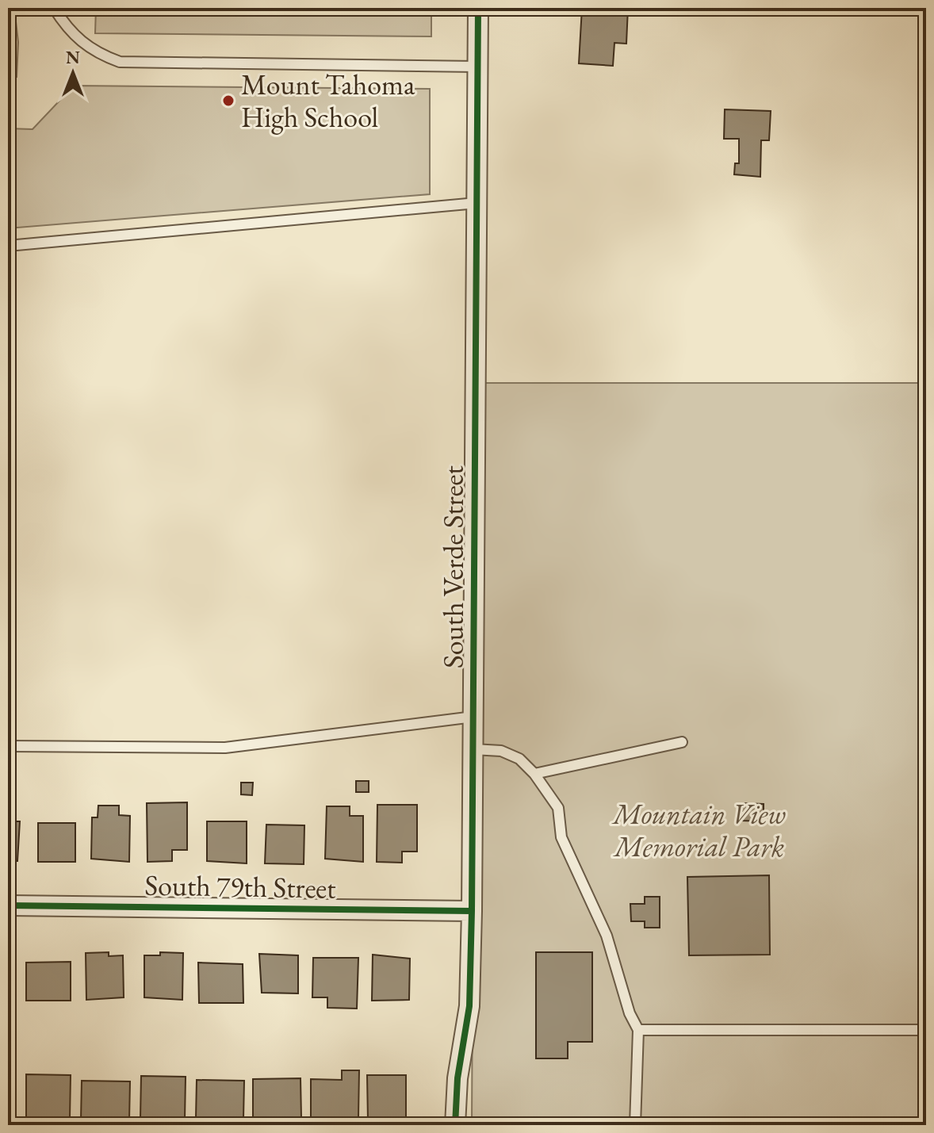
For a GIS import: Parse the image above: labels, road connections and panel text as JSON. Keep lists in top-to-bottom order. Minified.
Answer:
{"streets":{"street":["South Verde Street","South 79th Street"]},"crossings":[["South Verde Street","South 79th Street"]],"parks":["Mountain View Memorial Park"],"places":["Mount Tahoma High School"],"north":"top"}
